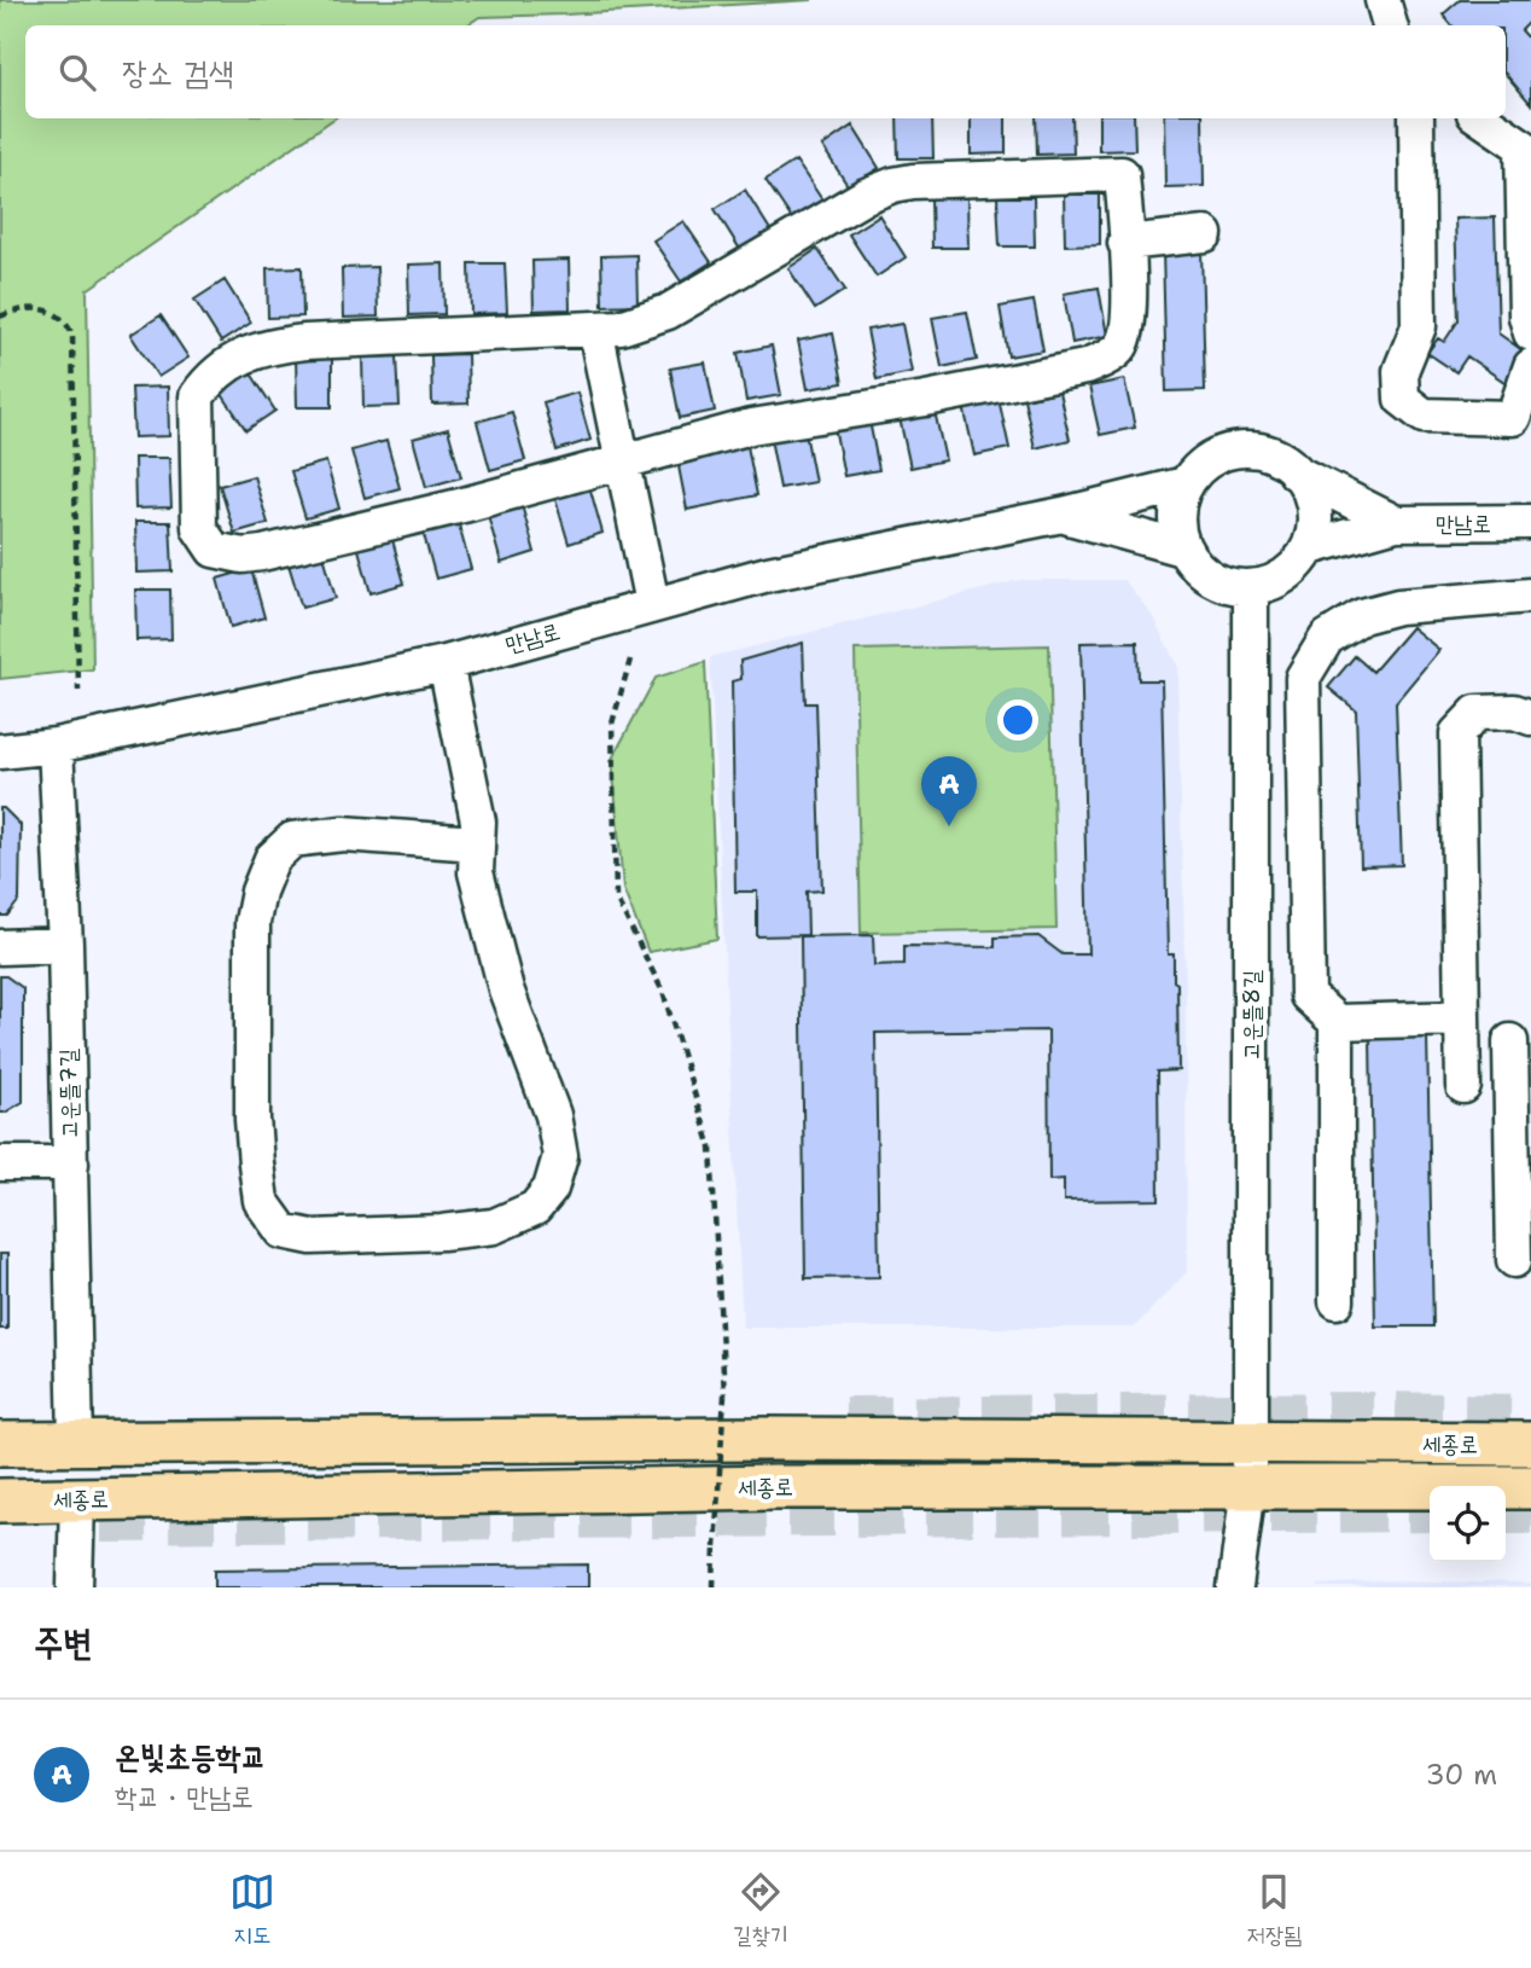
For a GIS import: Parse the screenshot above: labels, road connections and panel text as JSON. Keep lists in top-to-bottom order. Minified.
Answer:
{"streets":{"main road":["세종로"],"street":["만남로","고운뜰8길","고운뜰7길"]},"crossings":[["만남로","고운뜰8길"],["만남로","고운뜰7길"],["고운뜰8길","세종로"],["고운뜰7길","세종로"]],"page":{"search":"장소 검색","pins":"A","heading":"주변","list":[{"mark":"A","name":"온빛초등학교","note":"학교 · 만남로","value":"30 m"}],"nav":["지도","길찾기","저장됨"]}}
